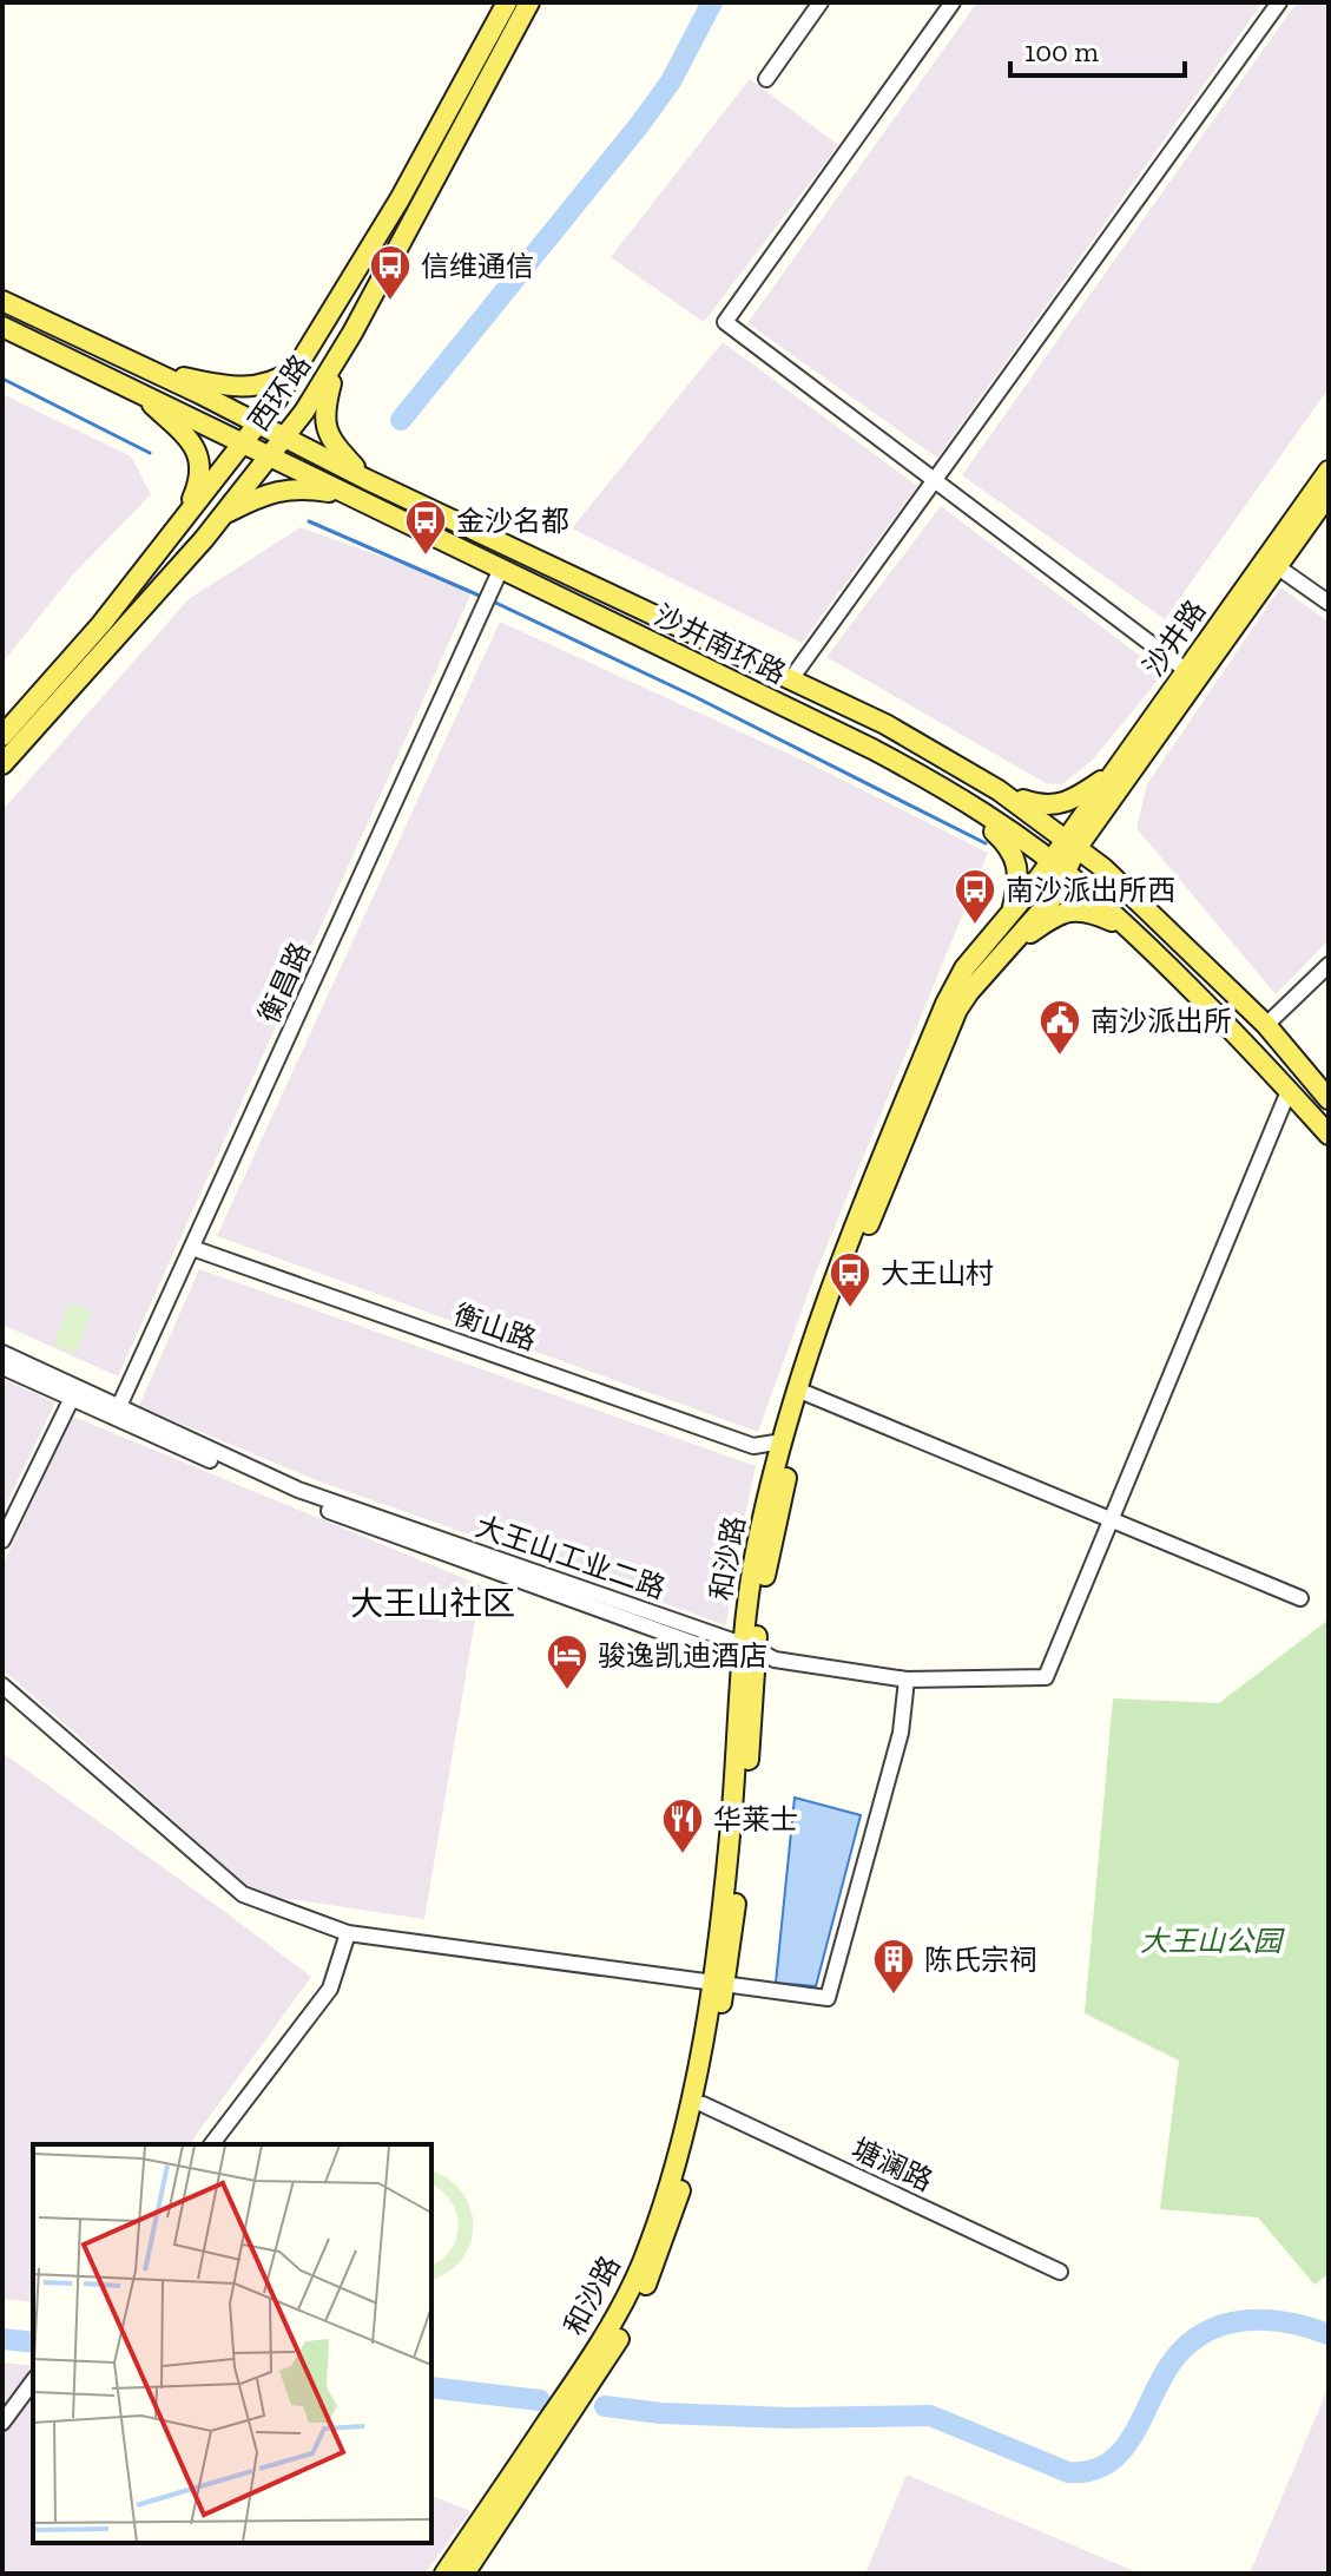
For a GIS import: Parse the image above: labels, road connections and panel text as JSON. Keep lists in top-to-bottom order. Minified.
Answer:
{"streets":{"main road":["西环路","沙井路","沙井南环路","和沙路"],"street":["衡昌路","衡山路","大王山工业二路","塘澜路"]},"crossings":[["西环路","沙井南环路"],["沙井路","沙井南环路"],["沙井路","和沙路"],["沙井南环路","衡昌路"],["沙井南环路","和沙路"],["衡昌路","衡山路"],["衡昌路","大王山工业二路"],["衡山路","和沙路"],["大王山工业二路","和沙路"],["和沙路","塘澜路"]],"districts":["大王山社区"],"parks":["大王山公园"],"places":{"bus stop":["信维通信","金沙名都","南沙派出所西","大王山村"],"public building":["南沙派出所"],"hotel":["骏逸凯迪酒店"],"restaurant":["华莱士"],"building":["陈氏宗祠"]},"scale_bar":"100 m"}
